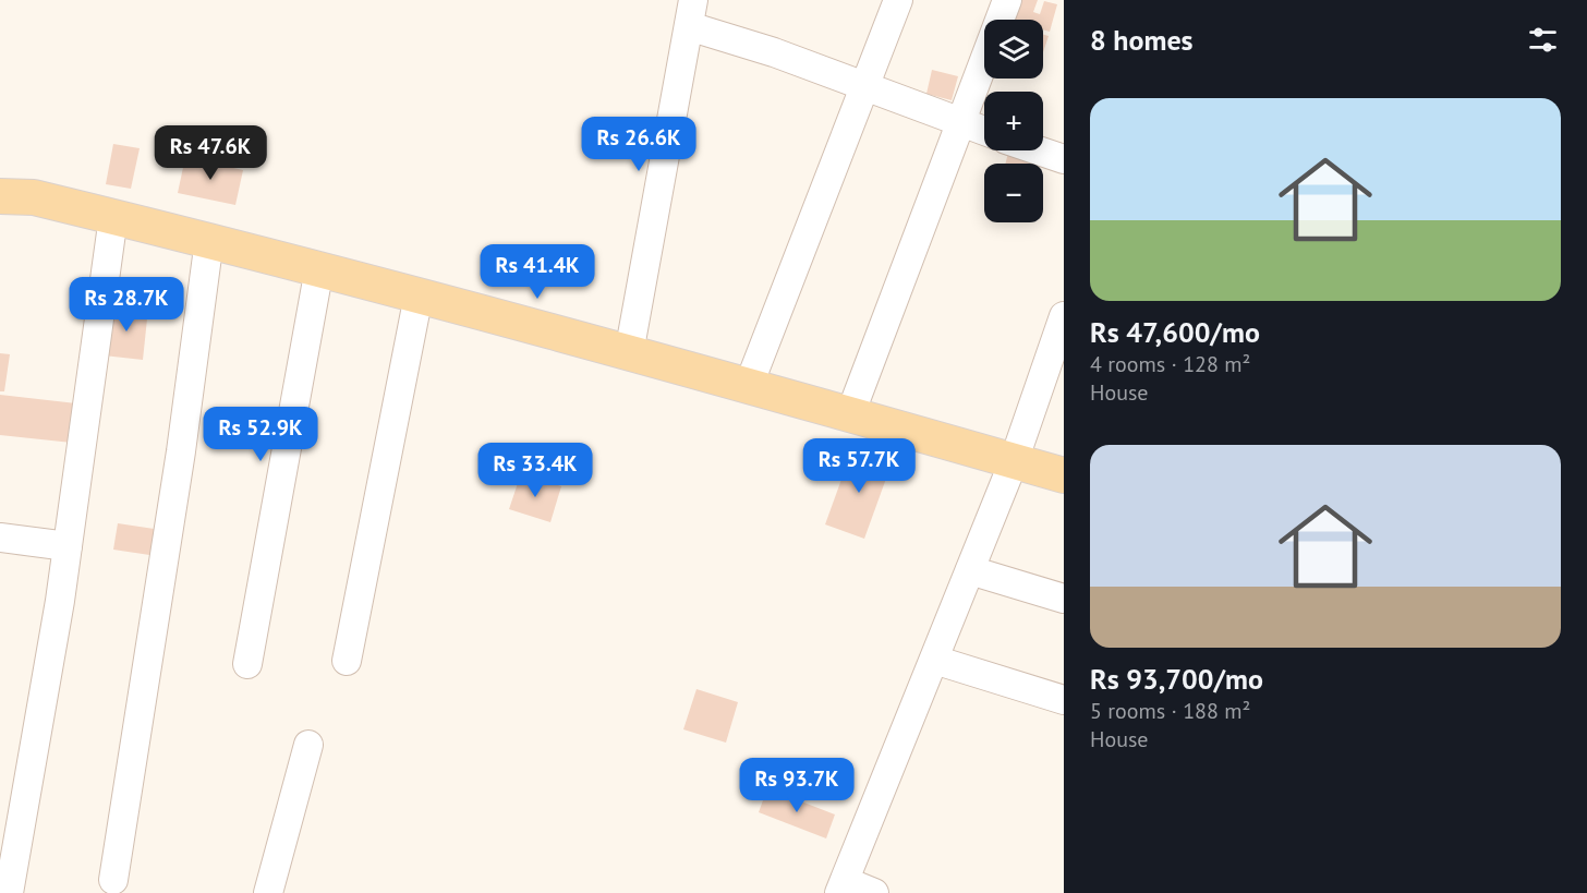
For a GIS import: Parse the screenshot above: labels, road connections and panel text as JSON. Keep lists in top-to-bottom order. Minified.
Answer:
{"page":{"heading":"8 homes","map_buttons":["+","−"],"list":[{"name":"Rs 47,600/mo","note":"4 rooms · 128 m² · House"},{"name":"Rs 93,700/mo","note":"5 rooms · 188 m² · House"}],"price":["Rs 26.6K","Rs 47.6K","Rs 41.4K","Rs 28.7K","Rs 52.9K","Rs 57.7K","Rs 33.4K","Rs 93.7K"]}}
